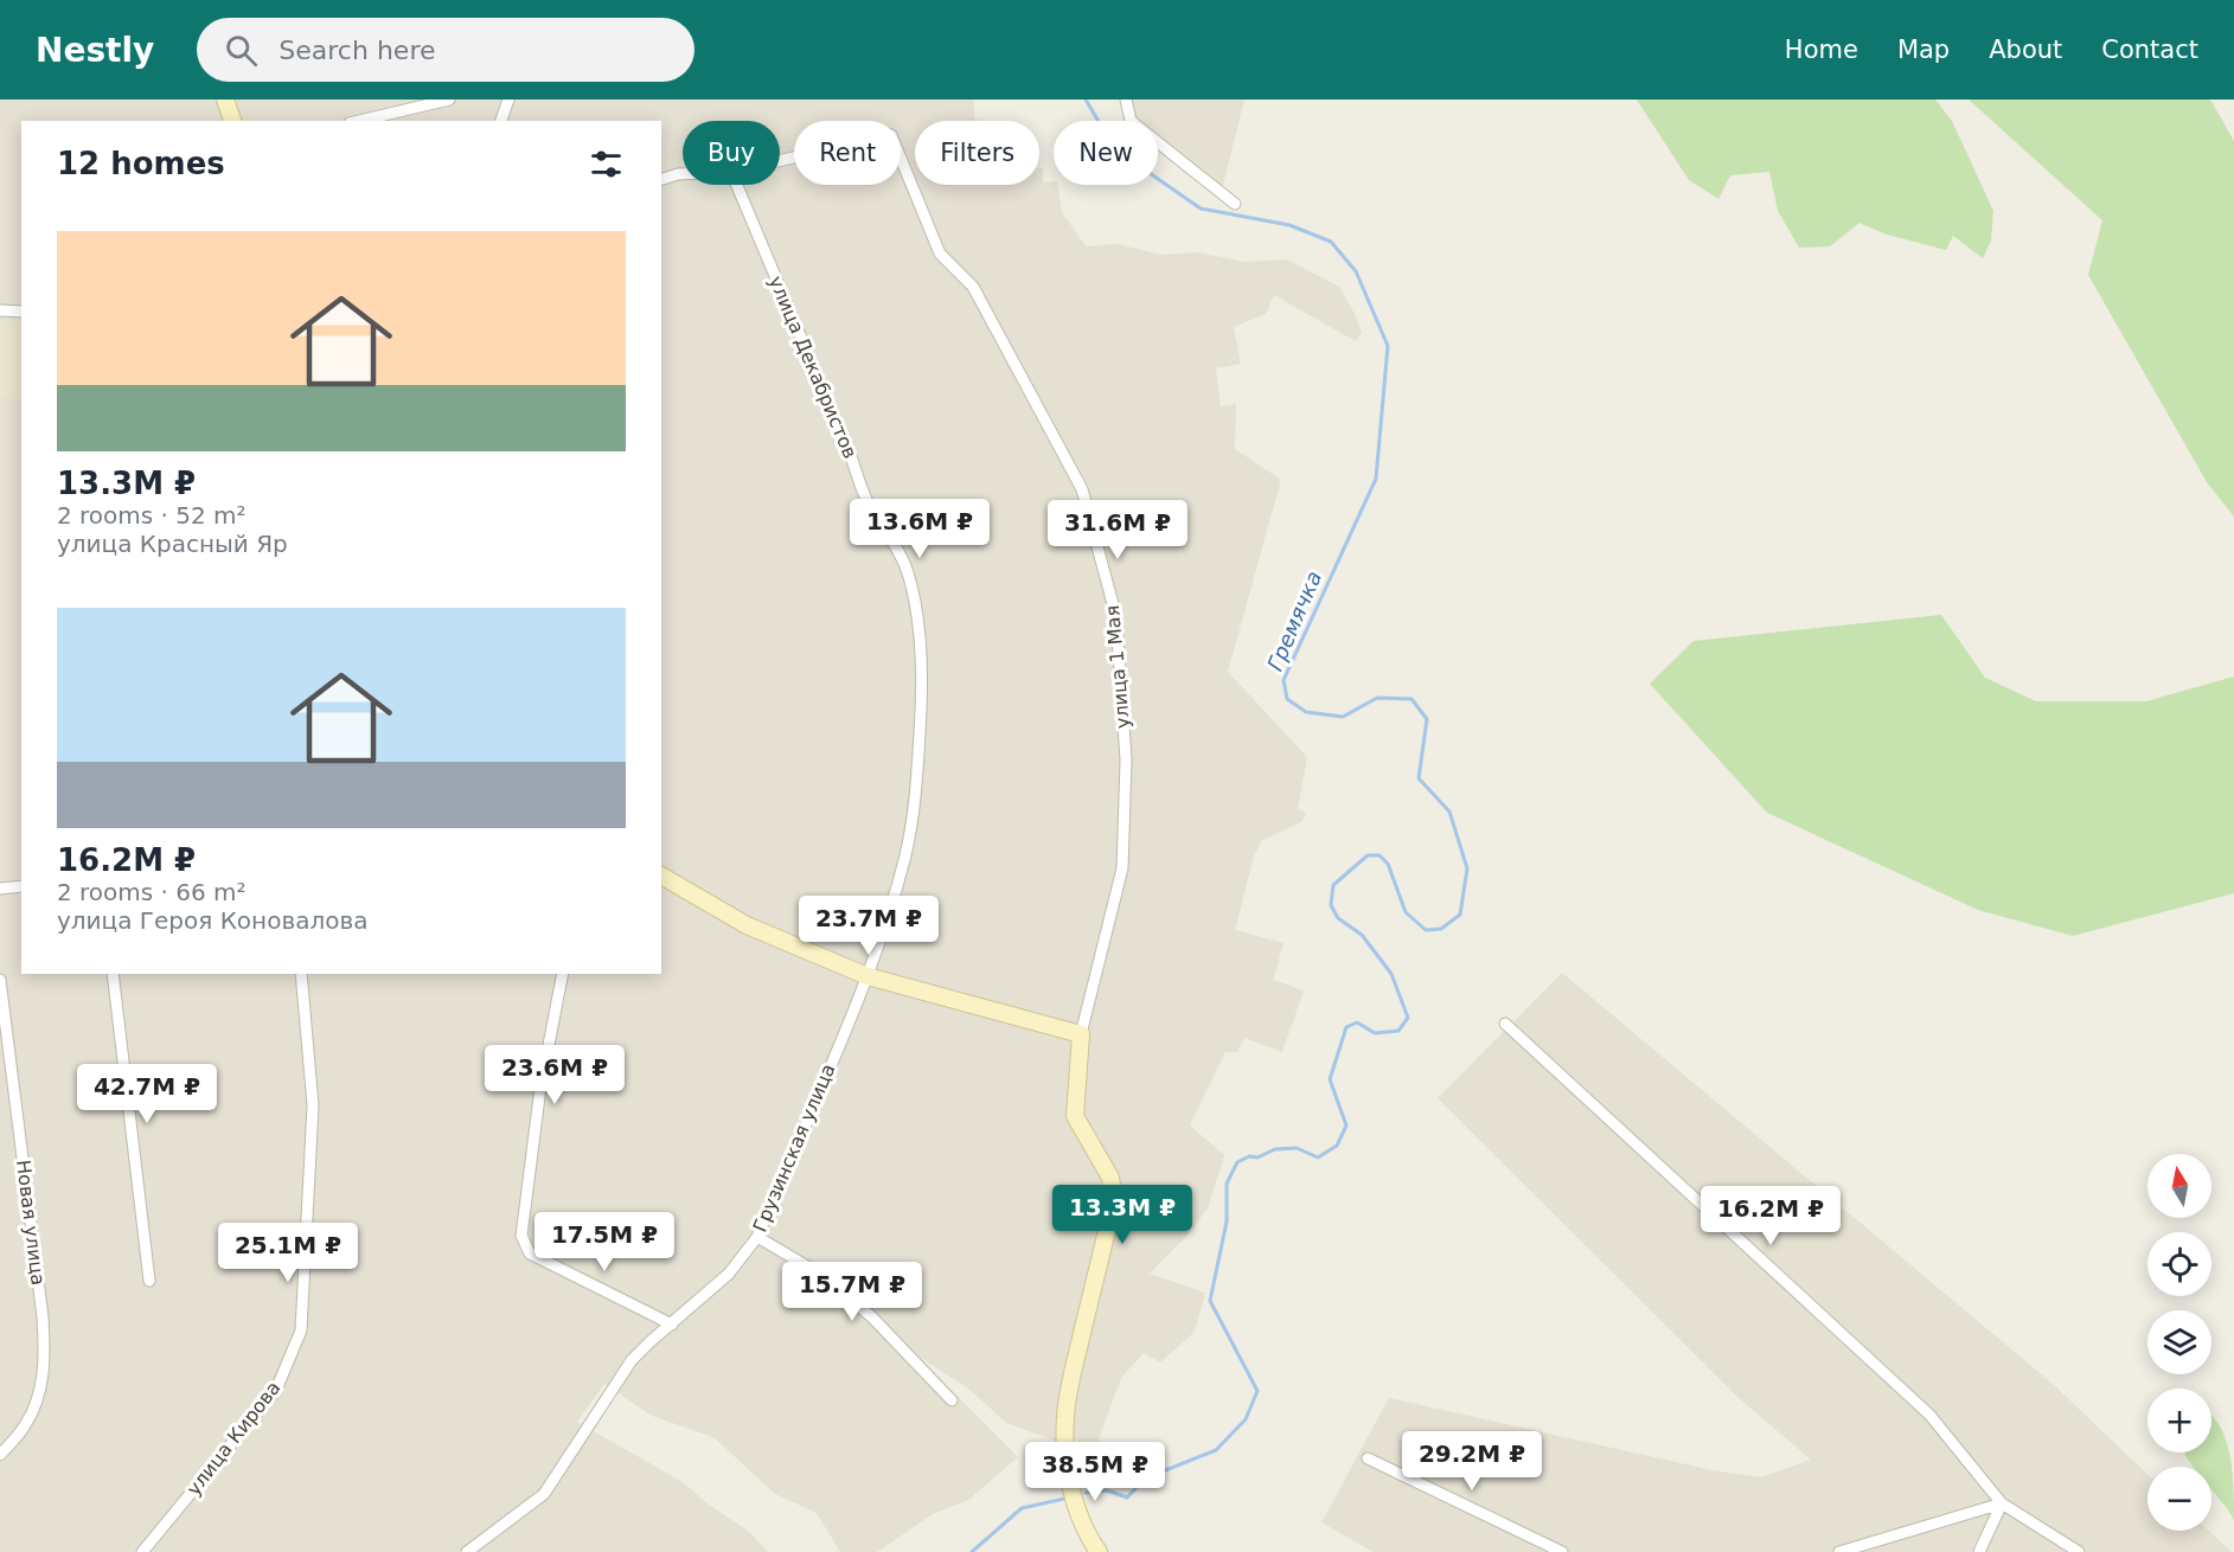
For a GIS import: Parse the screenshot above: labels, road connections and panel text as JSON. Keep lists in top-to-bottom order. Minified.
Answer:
{"streets":{"street":["улица Декабристов","улица 1 Мая","Грузинская улица","Новая улица","улица Кирова"]},"crossings":[["улица Декабристов","Грузинская улица"]],"water":["Гремячка"],"north":"top","page":{"header":"Nestly","search":"Search here","nav":["Home","Map","About","Contact"],"chip":["Buy","Rent","Filters","New"],"heading":"12 homes","list":[{"name":"13.3M ₽","note":"2 rooms · 52 m² · улица Красный Яр"},{"name":"16.2M ₽","note":"2 rooms · 66 m² · улица Героя Коновалова"}],"price":["13.6M ₽","31.6M ₽","23.7M ₽","23.6M ₽","42.7M ₽","13.3M ₽","16.2M ₽","17.5M ₽","25.1M ₽","15.7M ₽","29.2M ₽","38.5M ₽"],"map_buttons":["+","−"]}}
